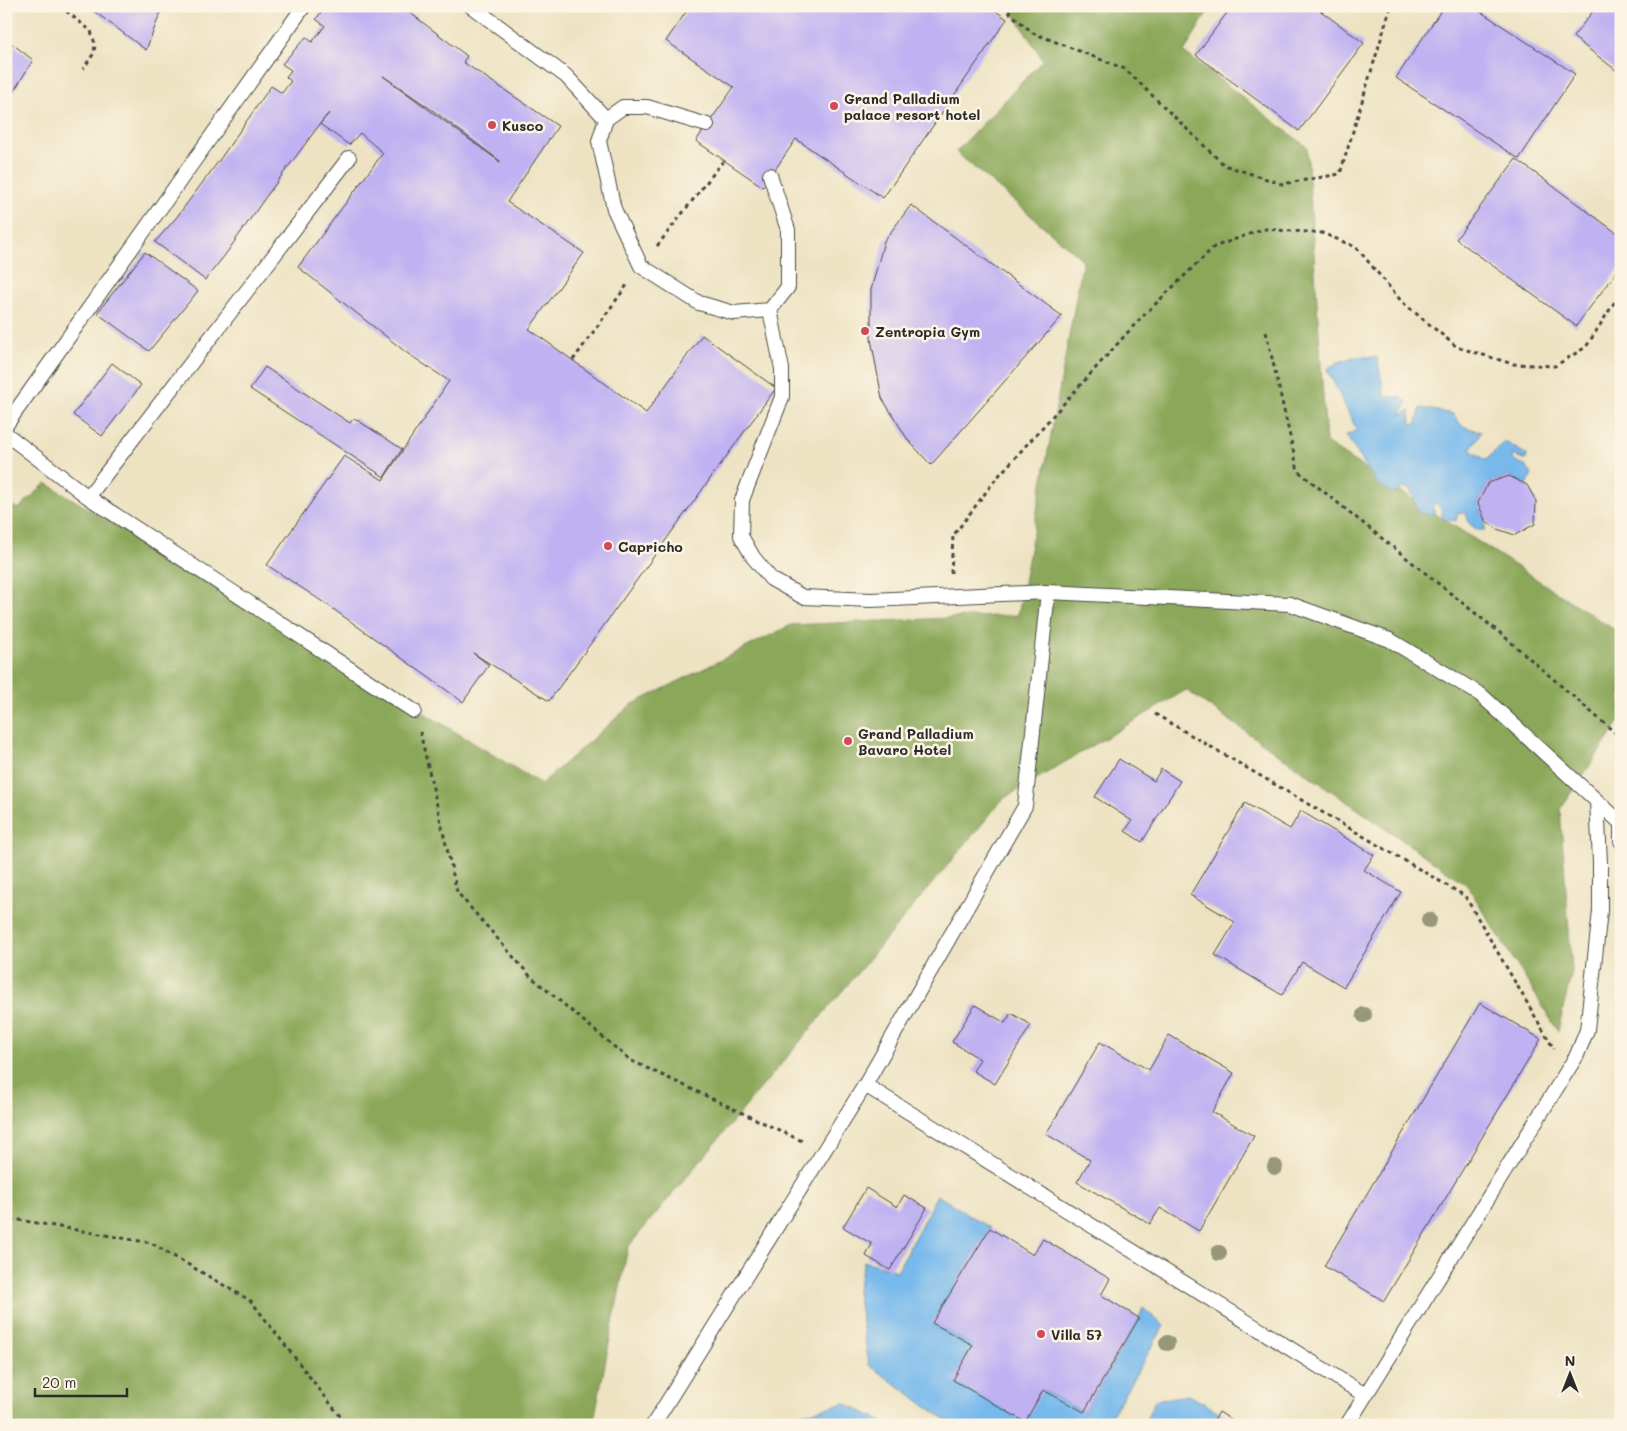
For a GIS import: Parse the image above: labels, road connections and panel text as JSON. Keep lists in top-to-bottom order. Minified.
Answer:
{"places":["Grand Palladium palace resort hotel","Kusco","Zentropia Gym","Capricho","Grand Palladium Bavaro Hotel","Villa 57"],"scale_bar":"20 m","north":"top"}
